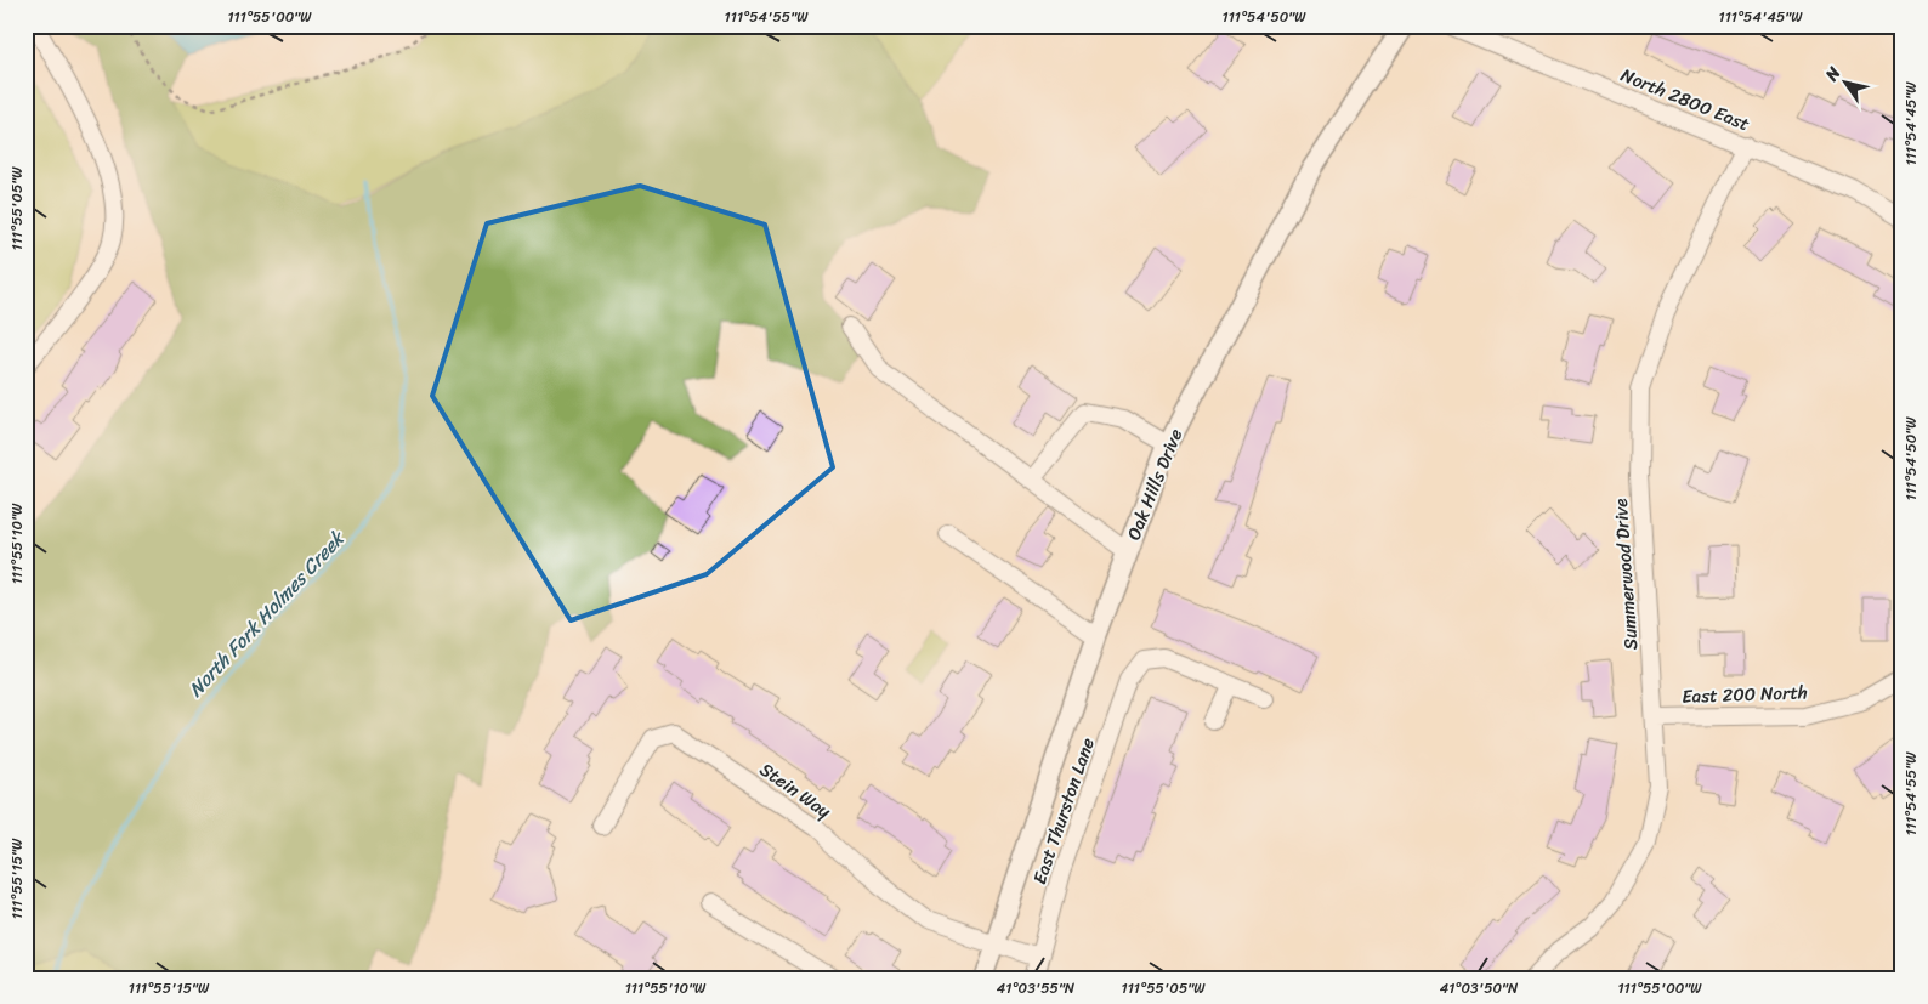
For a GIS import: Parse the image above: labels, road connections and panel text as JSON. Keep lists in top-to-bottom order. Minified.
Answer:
{"streets":{"main road":["Oak Hills Drive"],"street":["North 2800 East","Summerwood Drive","East 200 North","Stein Way","East Thurston Lane"]},"crossings":[["North 2800 East","Summerwood Drive"],["Oak Hills Drive","Stein Way"],["Summerwood Drive","East 200 North"],["Stein Way","East Thurston Lane"]],"water":["North Fork Holmes Creek"],"north":"top left","coordinates":["111°55'00\"W","111°54'55\"W","111°54'50\"W","111°54'45\"W","111°55'05\"W","111°55'10\"W","111°55'15\"W","41°03'55\"N","41°03'50\"N"]}
